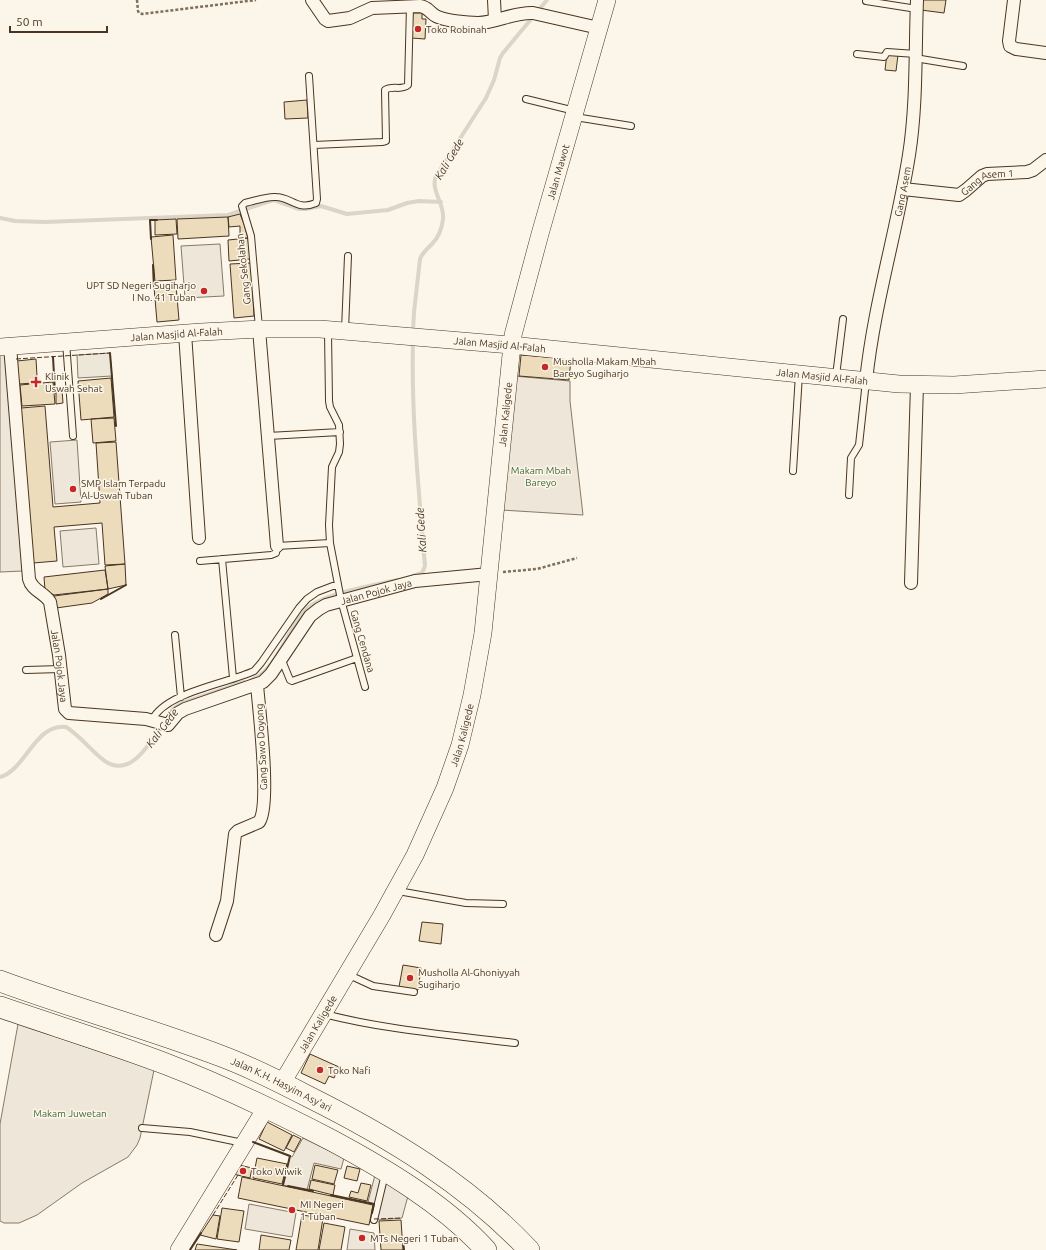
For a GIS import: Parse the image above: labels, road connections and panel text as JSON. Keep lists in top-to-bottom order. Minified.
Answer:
{"streets":{"highway":["Jalan K.H. Hasyim Asy'ari"],"street":["Jalan Mawot","Gang Asem 1","Gang Asem","Jalan Masjid Al-Falah","Jalan Kaligede","Jalan Pojok Jaya","Gang Sawo Doyong"],"lane":["Gang Sekolahan","Gang Cendana"]},"crossings":[["Jalan Mawot","Jalan Masjid Al-Falah"],["Jalan Mawot","Jalan Kaligede"],["Gang Asem 1","Gang Asem"],["Gang Asem","Jalan Masjid Al-Falah"],["Gang Sekolahan","Jalan Masjid Al-Falah"],["Jalan Masjid Al-Falah","Jalan Kaligede"],["Jalan Masjid Al-Falah","Jalan Pojok Jaya"],["Jalan Kaligede","Jalan Pojok Jaya"],["Jalan Kaligede","Jalan K.H. Hasyim Asy'ari"],["Jalan Pojok Jaya","Gang Cendana"],["Jalan Pojok Jaya","Gang Sawo Doyong"]],"water":["Kali Gede"],"parks":["Makam Mbah Bareyo","Makam Juwetan"],"places":{"other":["Toko Robinah","UPT SD Negeri Sugiharjo I No. 41 Tuban","Musholla Makam Mbah Bareyo Sugiharjo","SMP Islam Terpadu Al-Uswah Tuban","Musholla Al-Ghoniyyah Sugiharjo","Toko Nafi","Toko Wiwik","MI Negeri 1 Tuban","MTs Negeri 1 Tuban"],"health":["Klinik Uswah Sehat"]},"scale_bar":"50 m"}
